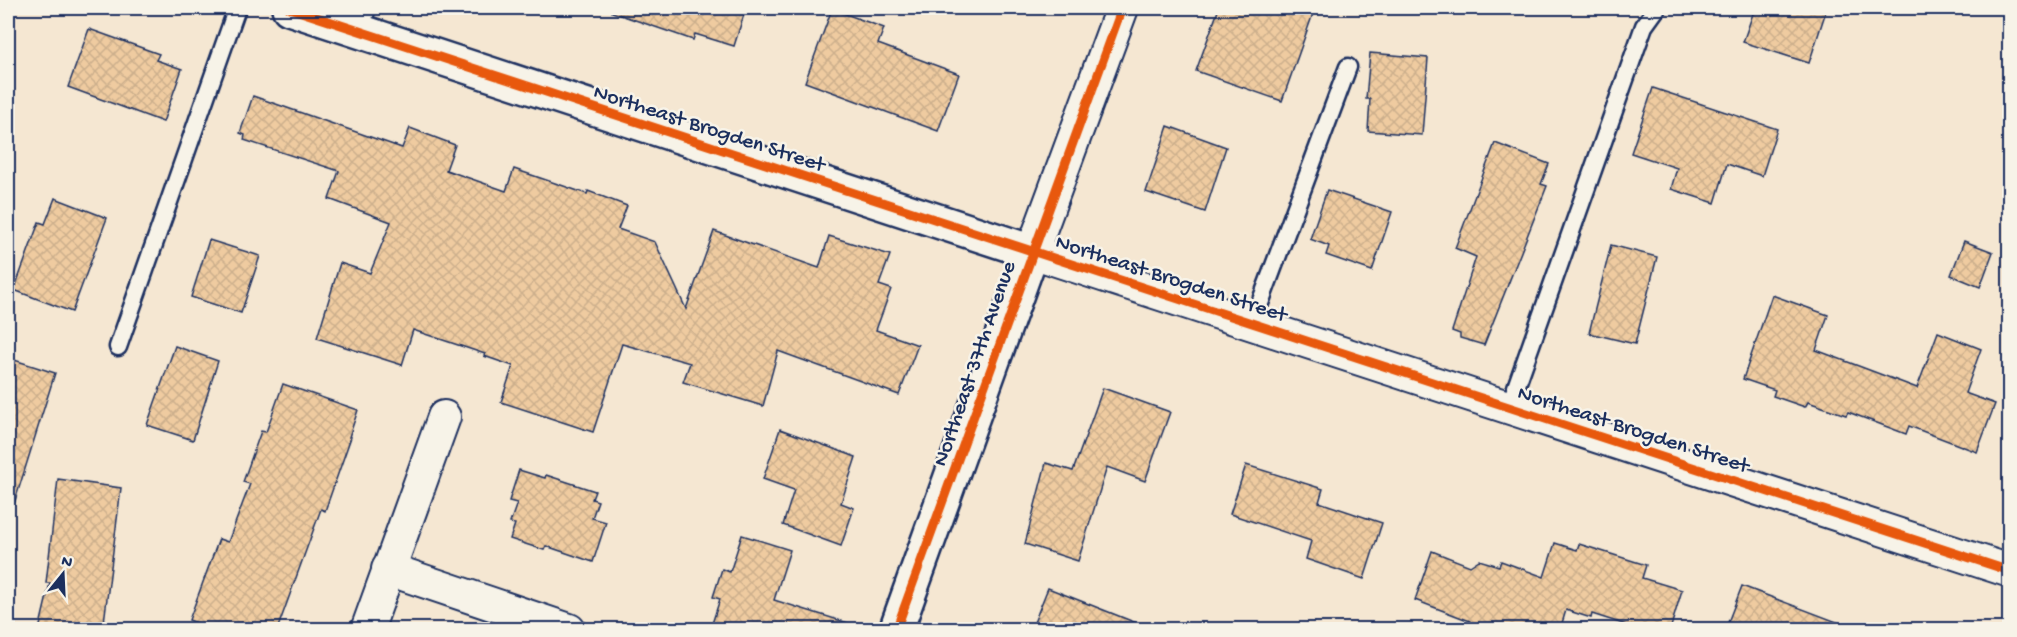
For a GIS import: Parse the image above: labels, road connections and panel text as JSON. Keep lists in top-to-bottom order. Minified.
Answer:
{"streets":{"street":["Northeast Brogden Street","Northeast 37th Avenue"]},"crossings":[["Northeast Brogden Street","Northeast 37th Avenue"]],"north":"top"}
